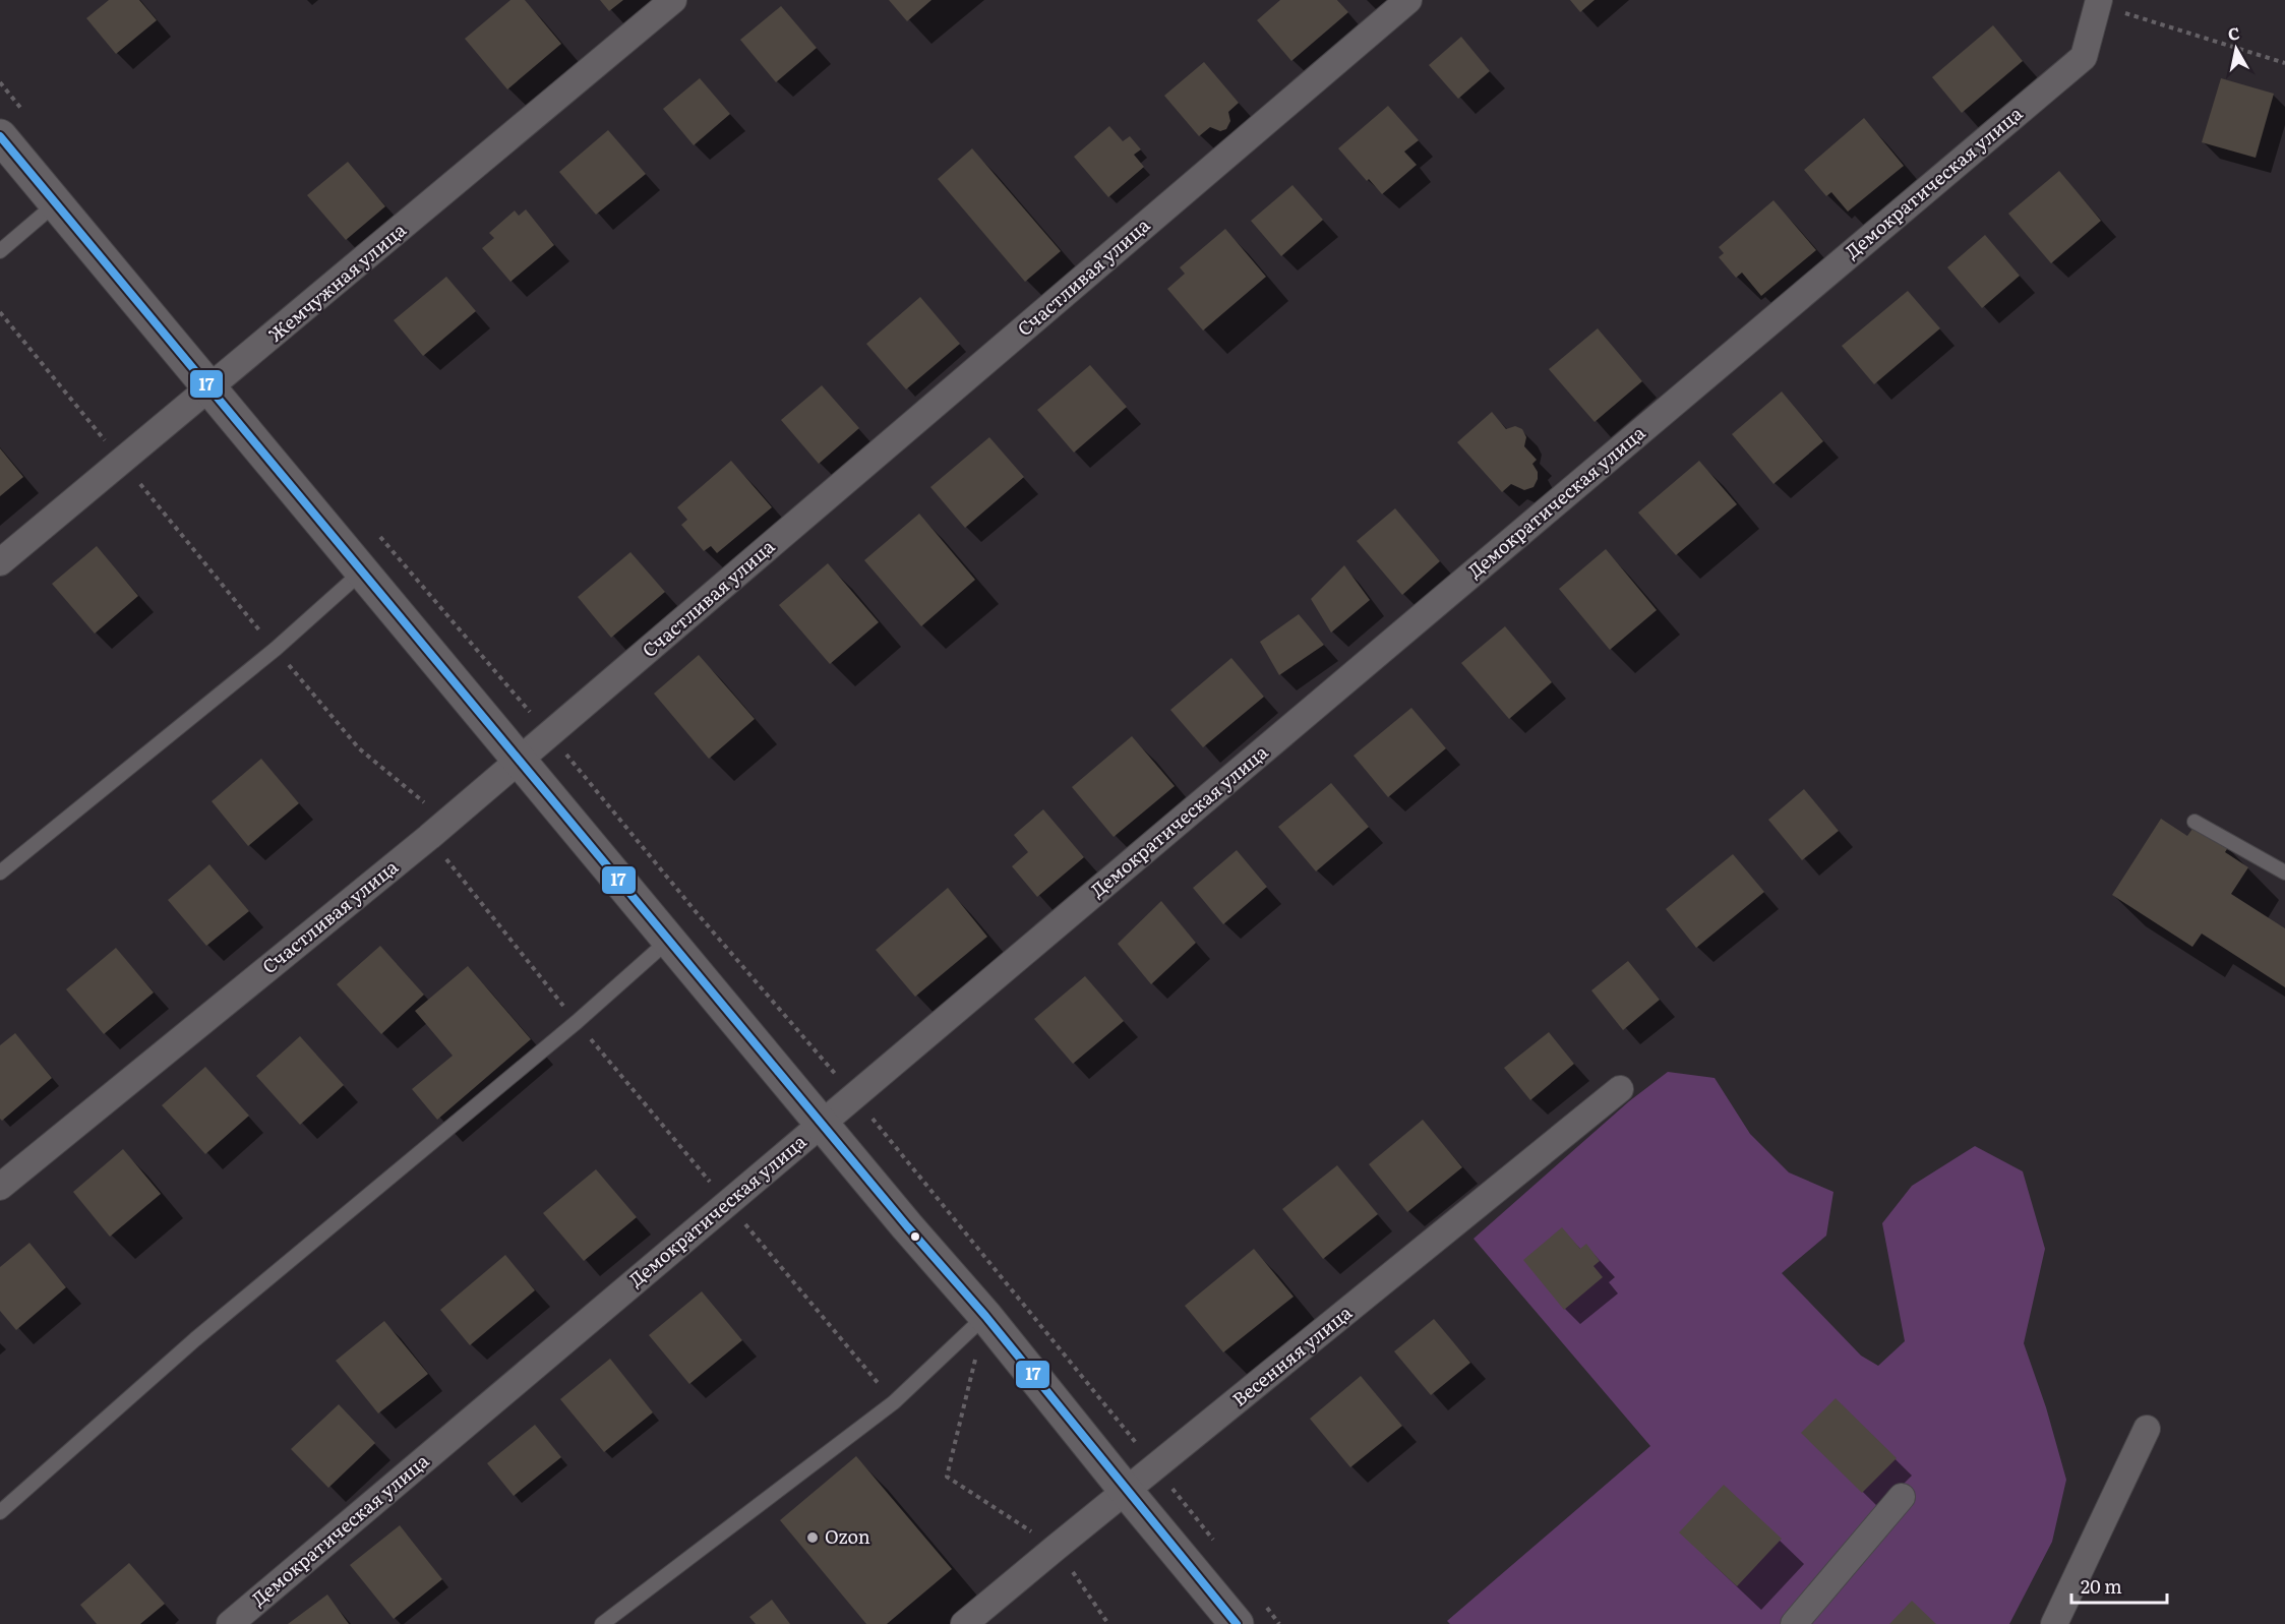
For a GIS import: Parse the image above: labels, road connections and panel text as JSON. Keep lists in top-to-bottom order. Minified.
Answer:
{"streets":{"street":["Демократическая улица","Счастливая улица","Жемчужная улица","Весенняя улица"]},"places":["Ozon"],"lines":["transit line 17"],"scale_bar":"20 m","north":"top"}
